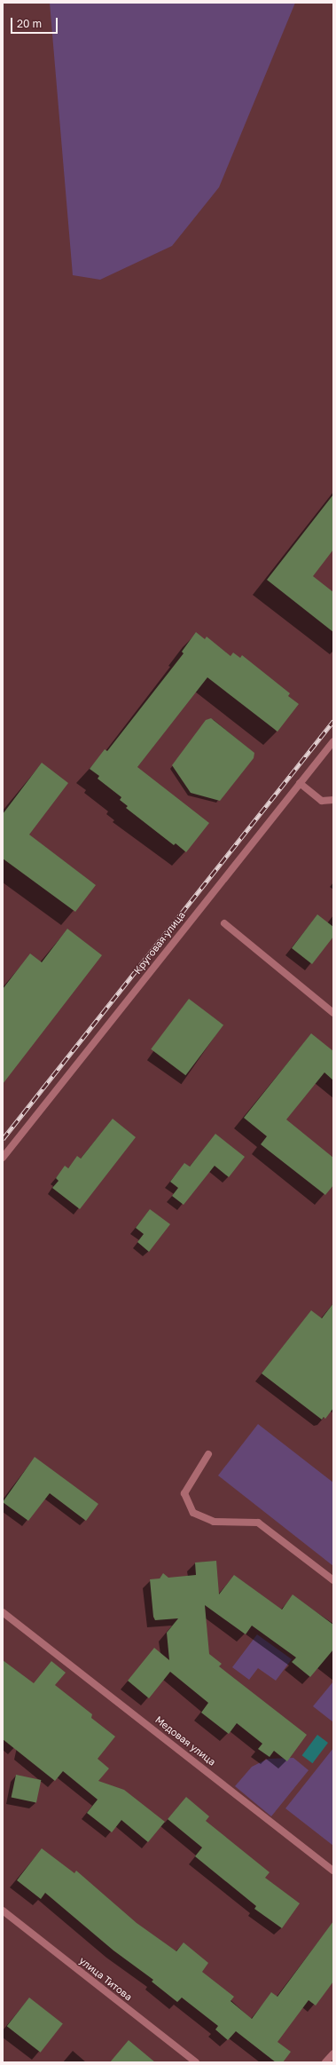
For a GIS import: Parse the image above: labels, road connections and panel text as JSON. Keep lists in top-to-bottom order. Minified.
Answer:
{"streets":{"street":["Круговая улица","Медовая улица","улица Титова"]},"scale_bar":"20 m"}
